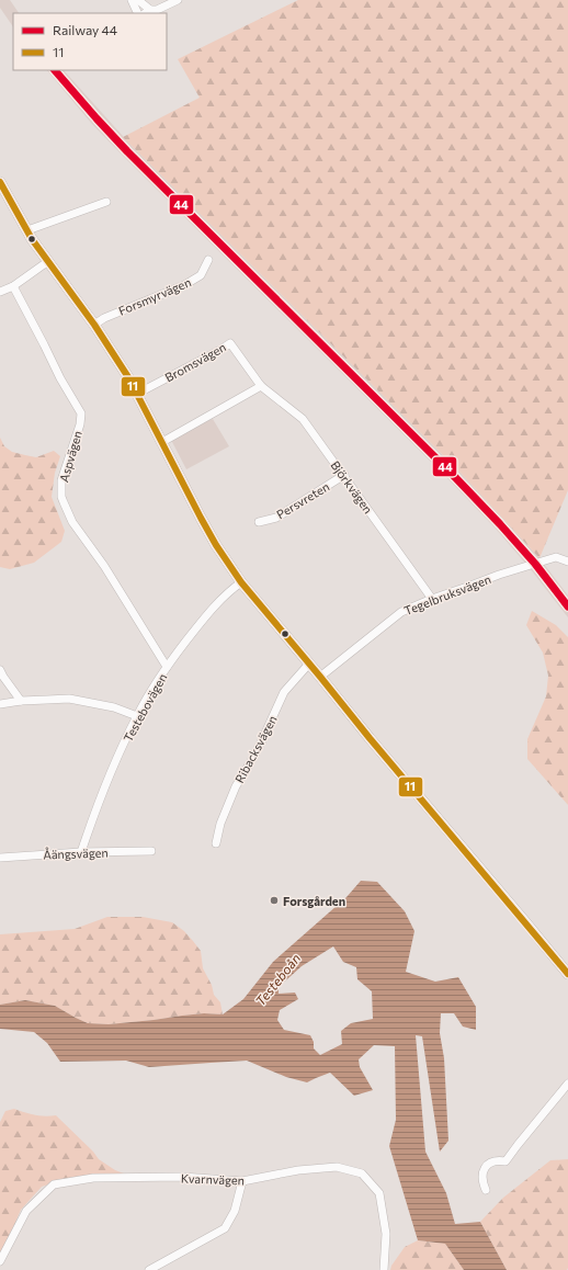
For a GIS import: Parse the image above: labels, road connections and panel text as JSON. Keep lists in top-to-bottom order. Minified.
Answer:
{"streets":{"street":["Forsmyrvägen","Bromsvägen","Aspvägen","Björkvägen","Persvreten","Tegelbruksvägen","Testebovägen","Ribacksvägen","Åängsvägen","Kvarnvägen"]},"crossings":[["Bromsvägen","Björkvägen"],["Aspvägen","Testebovägen"],["Björkvägen","Persvreten"],["Björkvägen","Tegelbruksvägen"],["Testebovägen","Åängsvägen"]],"water":["Testeboån"],"places":["Forsgården"],"lines":["rail line 44","transit line 11"],"legend":["Railway 44","11"]}
